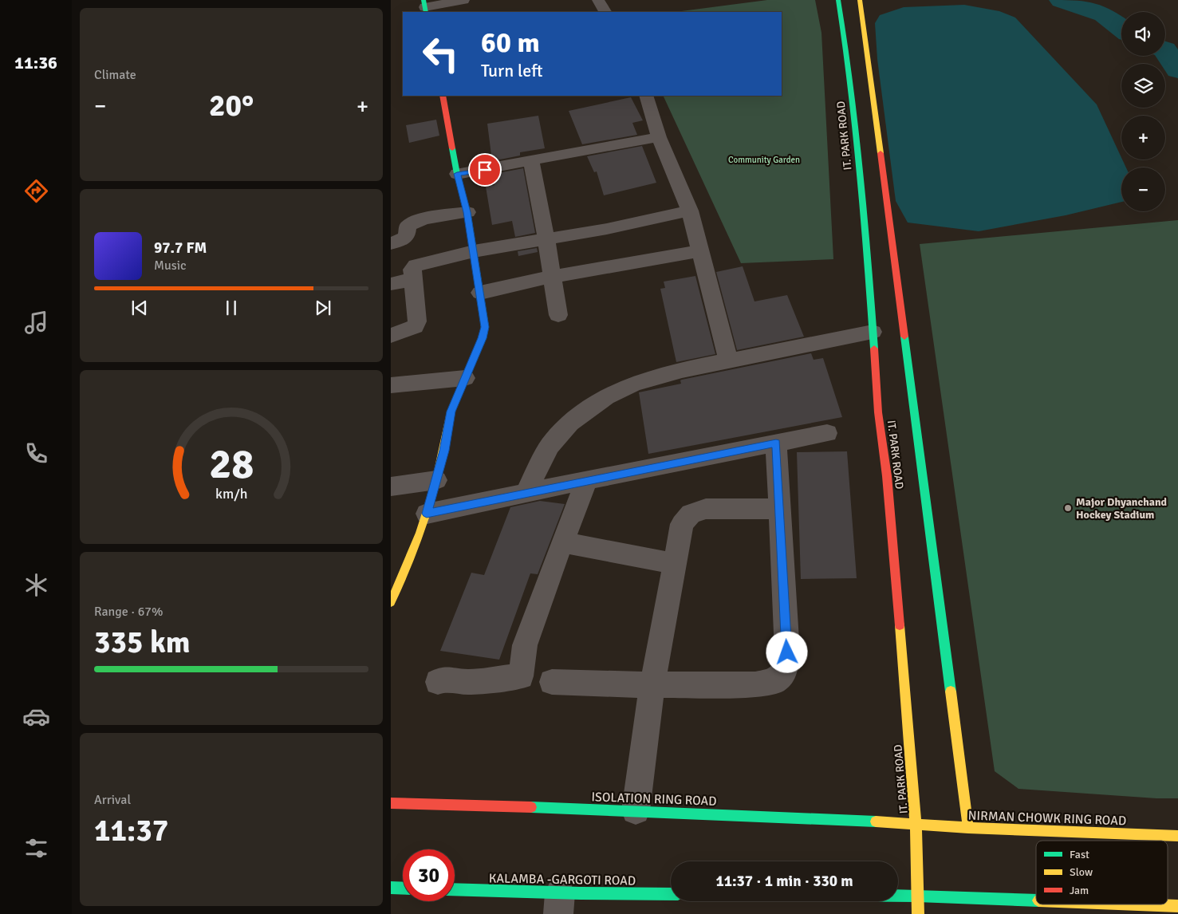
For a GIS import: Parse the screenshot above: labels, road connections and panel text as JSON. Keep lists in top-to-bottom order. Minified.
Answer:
{"streets":{"main road":["IT. PARK ROAD","ISOLATION RING ROAD","NIRMAN CHOWK RING ROAD","KALAMBA -GARGOTI ROAD"]},"crossings":[["IT. PARK ROAD","ISOLATION RING ROAD"],["IT. PARK ROAD","NIRMAN CHOWK RING ROAD"],["ISOLATION RING ROAD","NIRMAN CHOWK RING ROAD"]],"parks":["Community Garden"],"places":["Major Dhyanchand Hockey Stadium"],"legend":["Fast","Slow","Jam"],"page":{"tabs":"11:36","tile":["Climate",["Range · 67%","335 km"],["Arrival","11:37"]],"map_buttons":["+","−"],"turn":["60 m","Turn left"],"heat":["−","20°","+"],"song":["97.7 FM","Music"],"limit":"30","trip":"11:37 · 1 min · 330 m","gauge":["28","km/h"]}}
